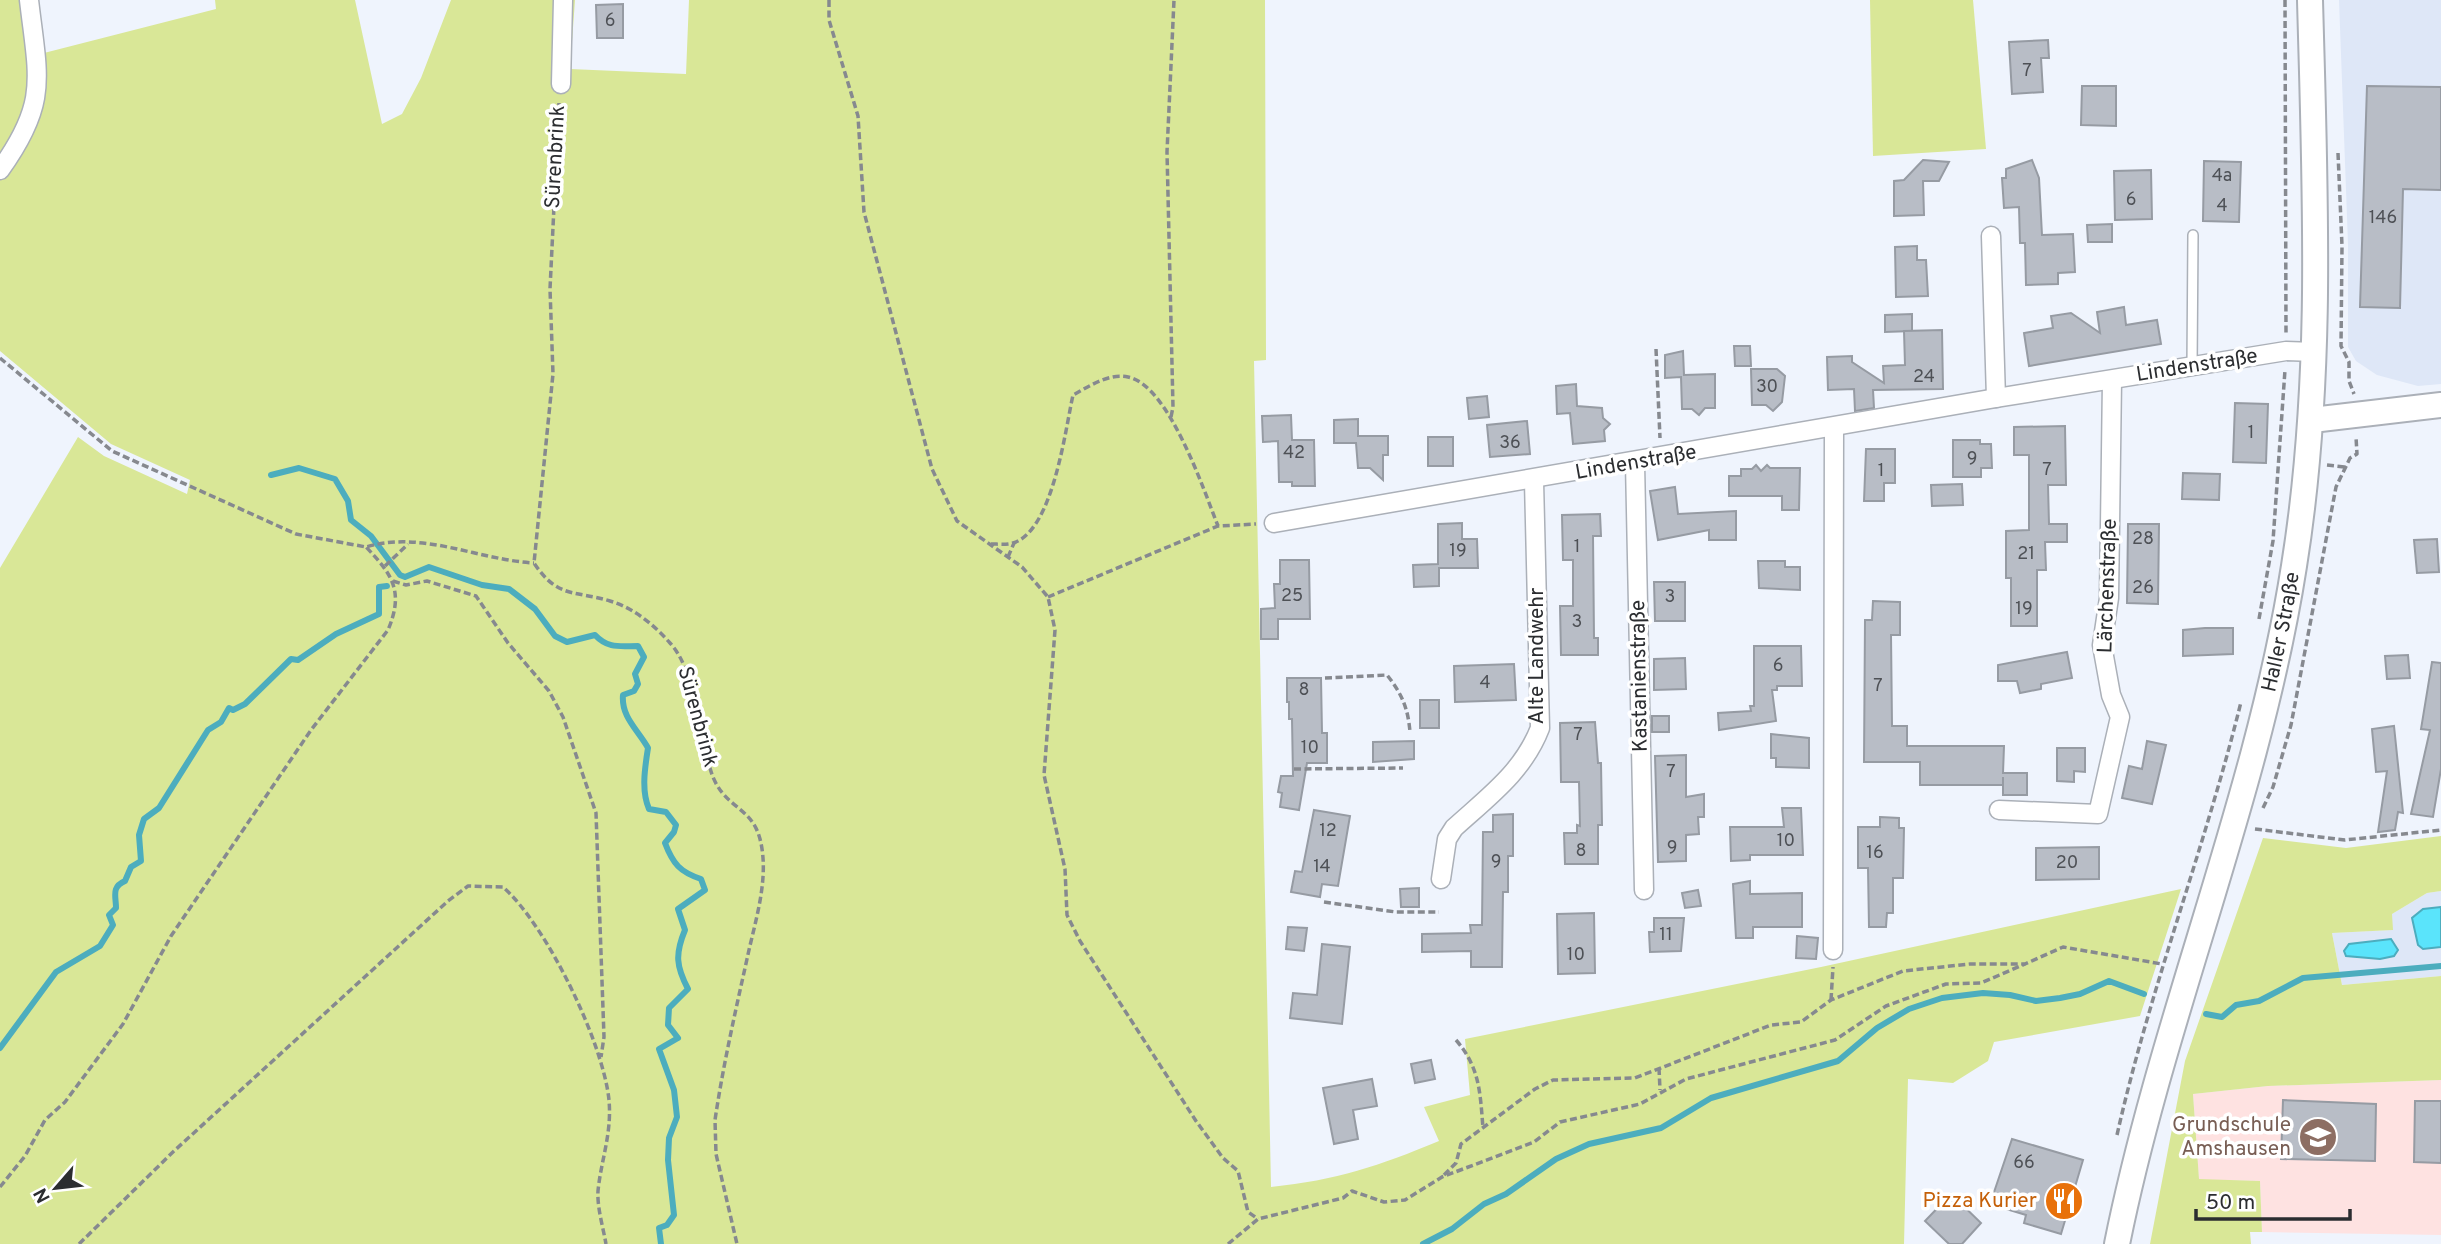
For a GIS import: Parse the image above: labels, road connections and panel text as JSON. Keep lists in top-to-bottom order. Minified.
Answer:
{"streets":{"main road":["Haller Straße"],"street":["Sürenbrink","Lindenstraße","Lärchenstraße","Alte Landwehr","Kastanienstraße"]},"crossings":[["Lindenstraße","Lärchenstraße"],["Lindenstraße","Haller Straße"],["Lindenstraße","Alte Landwehr"],["Lindenstraße","Kastanienstraße"]],"places":{"school or university":["Grundschule Amshausen"],"restaurant":["Pizza Kurier"]},"house_numbers":["6","7","4a","6","4","146","24","30","1","36","42","9","7","1","28","1","19","21","26","25","3","19","3","6","4","7","8","7","10","7","12","10","9","8","16","9","20","14","11","10","66"],"scale_bar":"50 m","north":"bottom left"}
